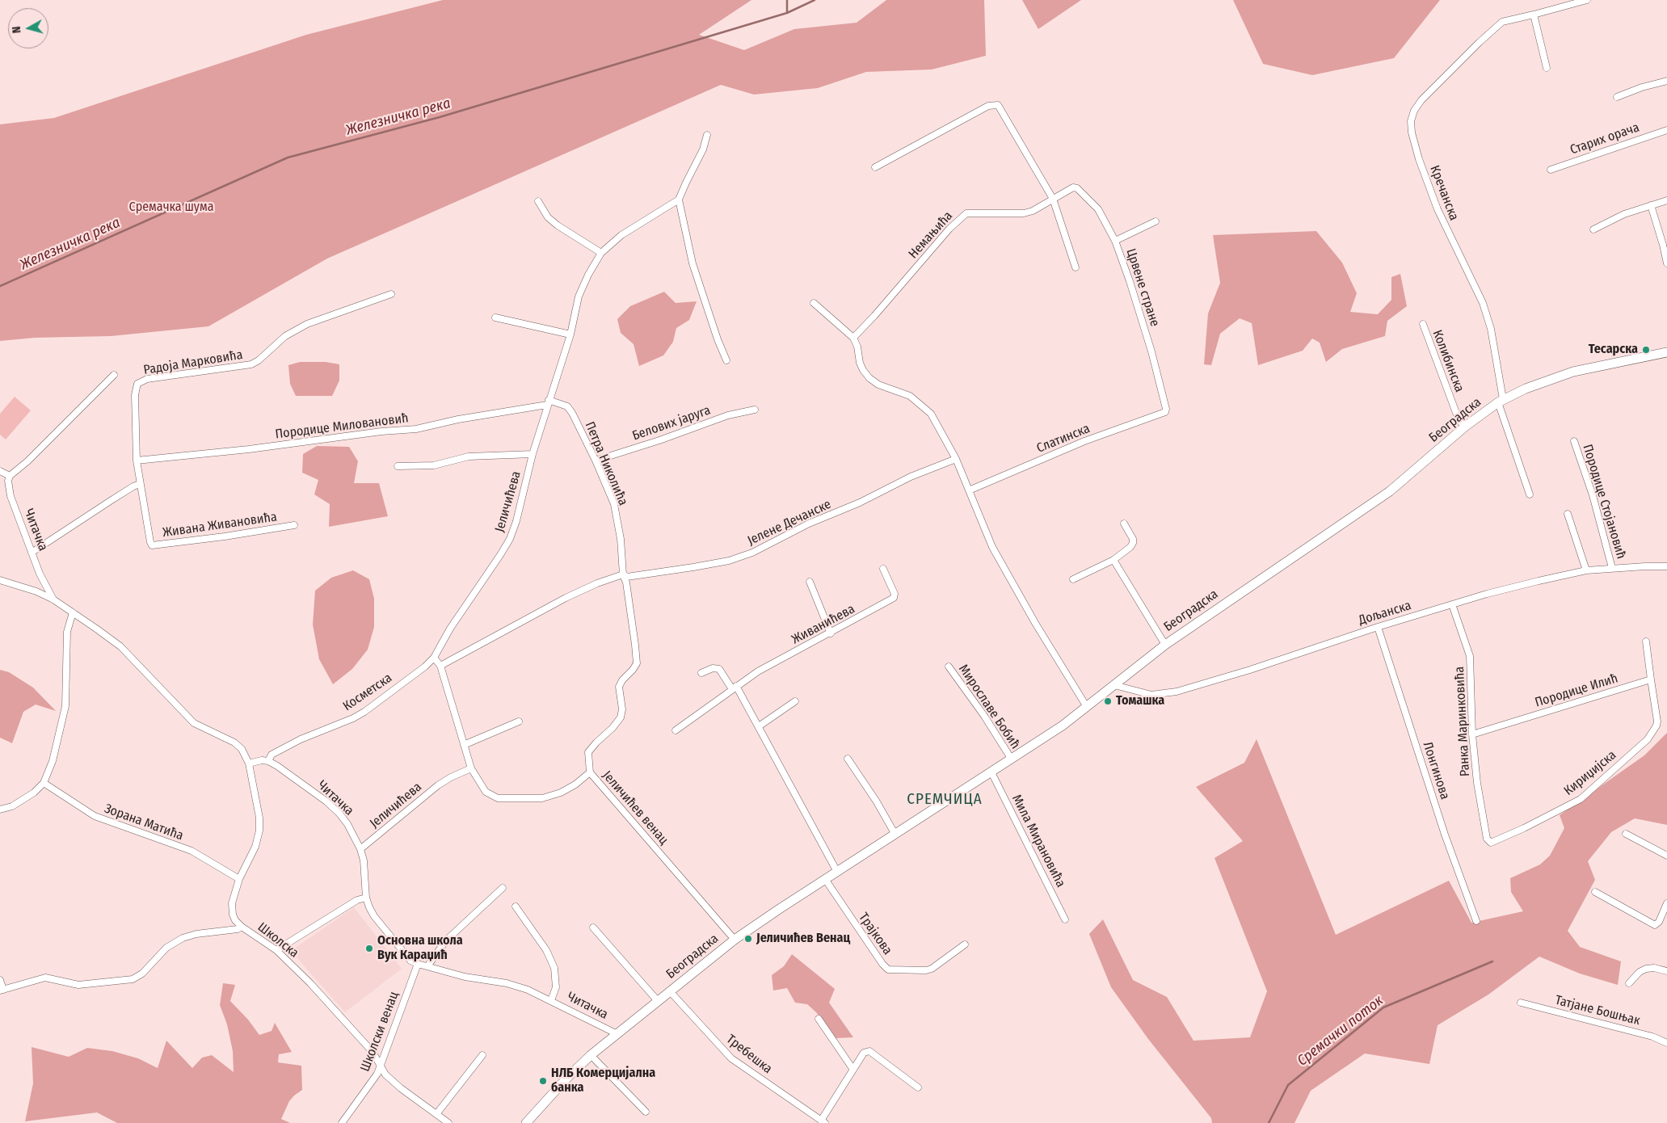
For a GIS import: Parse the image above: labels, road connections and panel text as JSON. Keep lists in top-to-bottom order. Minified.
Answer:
{"streets":{"main road":["Београдска"],"street":["Старих орача","Кречанска","Немањића","Црвене стране","Колибинска","Радоја Марковића","Белових јаруга","Породице Миловановић","Слатинска","Петра Николића","Јеличићева","Породице Стојановић","Јелене Дечанске","Живана Живановића","Читачка","Дољанска","Живанићева","Породице Илић","Косметска","Мирославе Бобић","Ранка Маринковића","Лонгинова","Кириџијска","Јеличићев венац","Зорана Матића","Мила Мирановића","Трајкова","Школска","Татјане Бошњак","Школски венац","Требешка"]},"crossings":[["Кречанска","Београдска"],["Немањића","Црвене стране"],["Црвене стране","Слатинска"],["Колибинска","Београдска"],["Радоја Марковића","Породице Миловановић"],["Београдска","Читачка"],["Београдска","Дољанска"],["Београдска","Мирославе Бобић"],["Београдска","Јеличићев венац"],["Београдска","Мила Мирановића"],["Београдска","Трајкова"],["Београдска","Требешка"],["Белових јаруга","Петра Николића"],["Породице Миловановић","Петра Николића"],["Породице Миловановић","Јеличићева"],["Петра Николића","Јеличићева"],["Петра Николића","Јелене Дечанске"],["Петра Николића","Јеличићев венац"],["Јеличићева","Читачка"],["Јеличићева","Косметска"],["Породице Стојановић","Дољанска"],["Јелене Дечанске","Јеличићев венац"],["Читачка","Косметска"],["Читачка","Школски венац"],["Дољанска","Ранка Маринковића"],["Дољанска","Лонгинова"],["Породице Илић","Ранка Маринковића"],["Породице Илић","Кириџијска"],["Ранка Маринковића","Кириџијска"],["Школска","Школски венац"]],"districts":["СРЕМЧИЦА"],"water":["Железничка река","Сремачки поток"],"parks":["Сремачка шума"],"places":["Тесарска","Томашка","Јеличићев Венац","Основна школа Вук Караџић","НЛБ Комерцијална банка"],"north":"left"}
